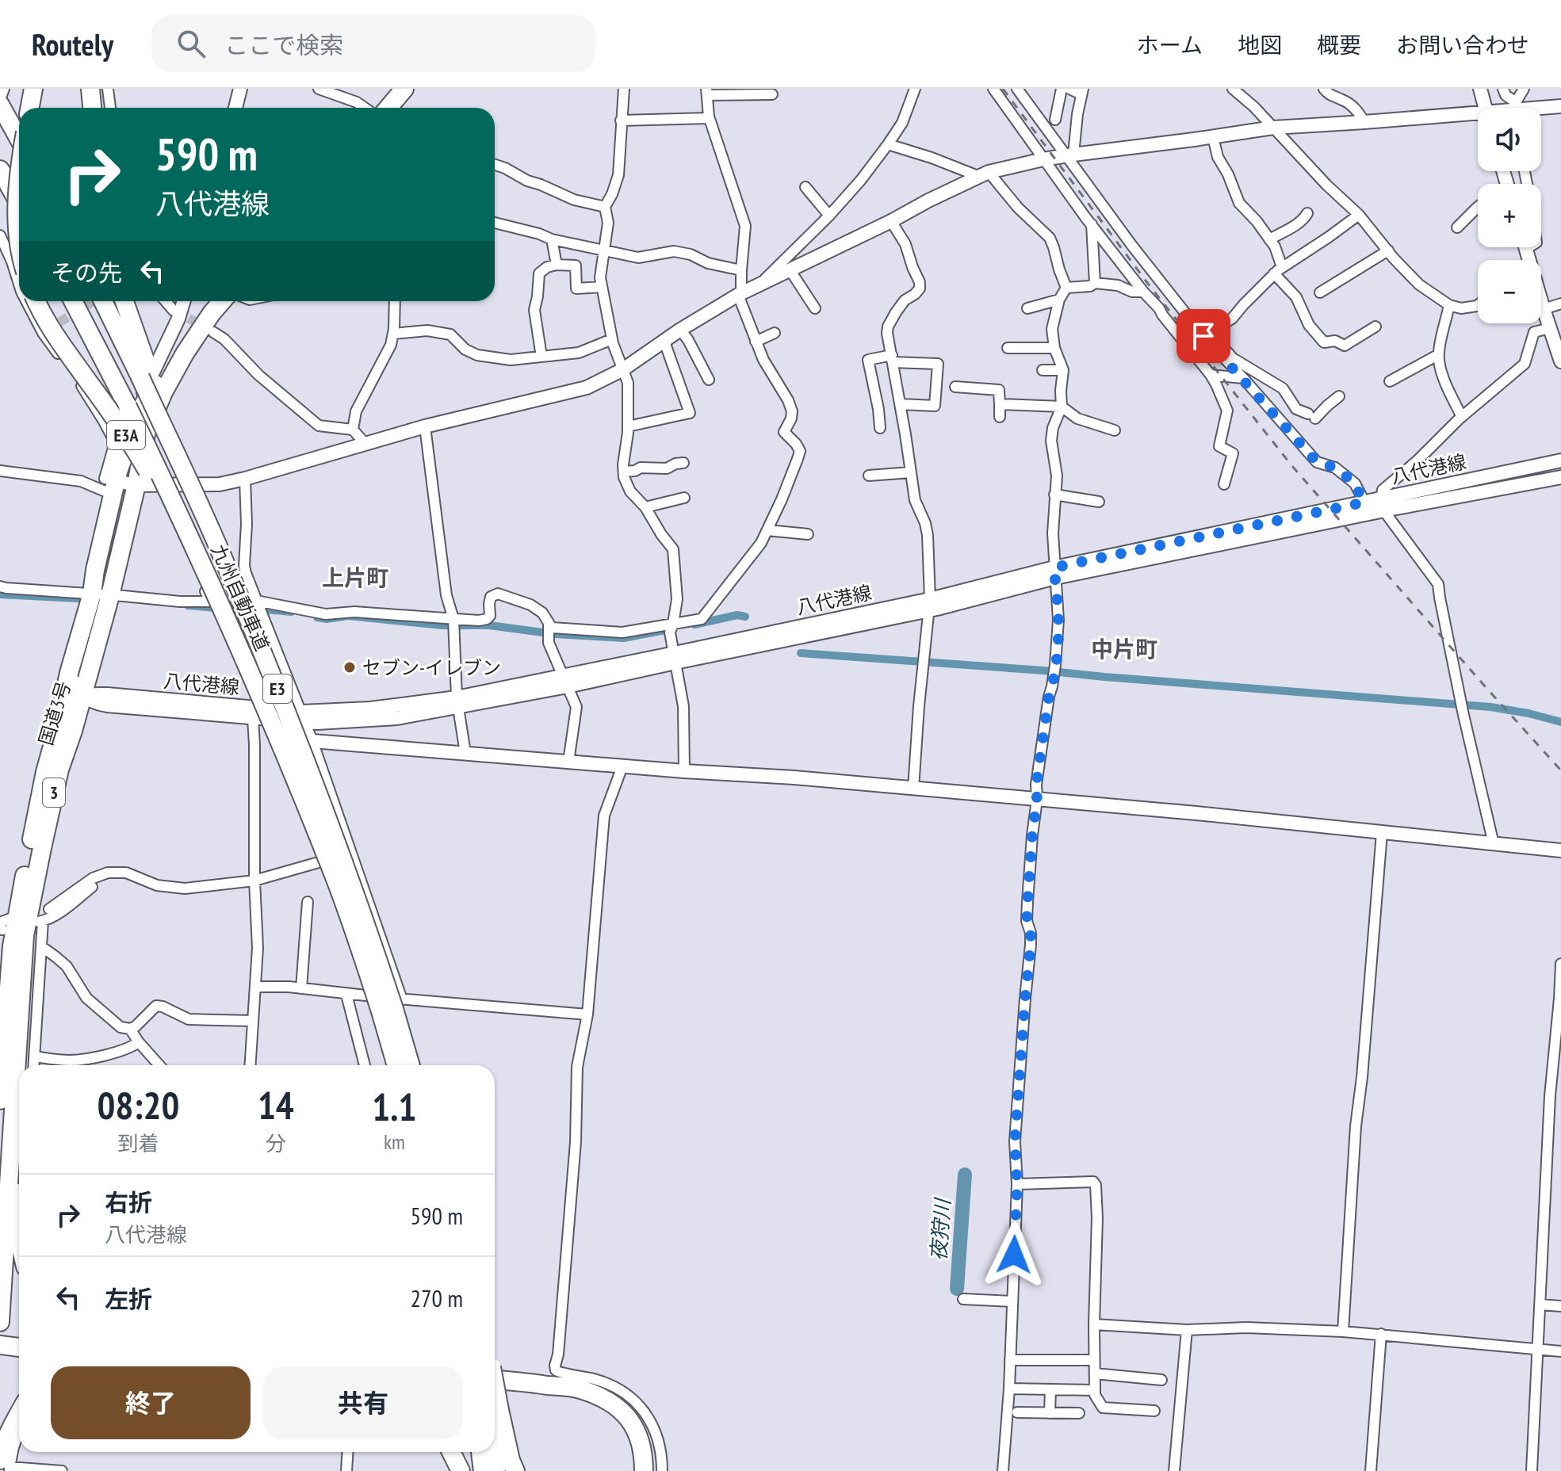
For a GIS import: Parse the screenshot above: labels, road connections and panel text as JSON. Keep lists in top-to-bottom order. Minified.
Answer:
{"streets":{"highway":["E3A","九州自動車道","E3","国道3号","3"],"street":["八代港線"]},"crossings":[["E3A","九州自動車道"],["八代港線","国道3号"]],"districts":["上片町","中片町"],"water":["夜狩川"],"places":["セブン-イレブン"],"page":{"header":"Routely","search":"ここで検索","nav":["ホーム","地図","概要","お問い合わせ"],"map_buttons":["+","−"],"turn":["590 m","八代港線"],"then":"その先","eta":["08:20","到着","14","分","1.1","km"],"list":[{"name":"右折","note":"八代港線","value":"590 m"},{"name":"左折","value":"270 m"}],"buttons":["終了","共有"]}}
